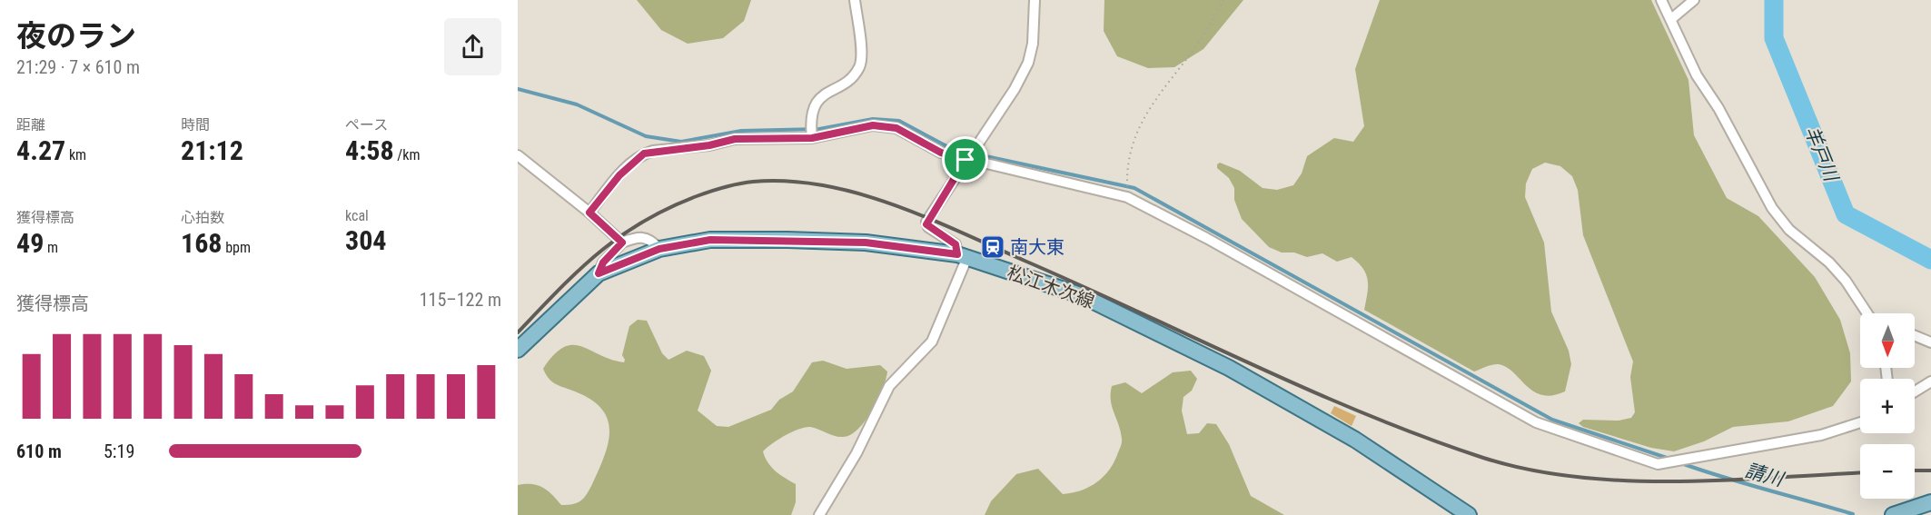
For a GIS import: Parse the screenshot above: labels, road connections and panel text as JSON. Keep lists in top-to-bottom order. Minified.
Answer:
{"streets":{"main road":["松江木次線"]},"water":["羊戸川","請川"],"places":{"station":["南大東"]},"north":"bottom","page":{"heading":["夜のラン","21:29 · 7 × 610 m"],"stats":[["距離","4.27 km"],["時間","21:12"],["ペース","4:58 /km"],["獲得標高","49 m"],["心拍数","168 bpm"],["kcal","304"]],"chart":["獲得標高","115–122 m"],"map_buttons":["+","−"],"list":[{"name":"610 m","note":"5:19"}]}}
